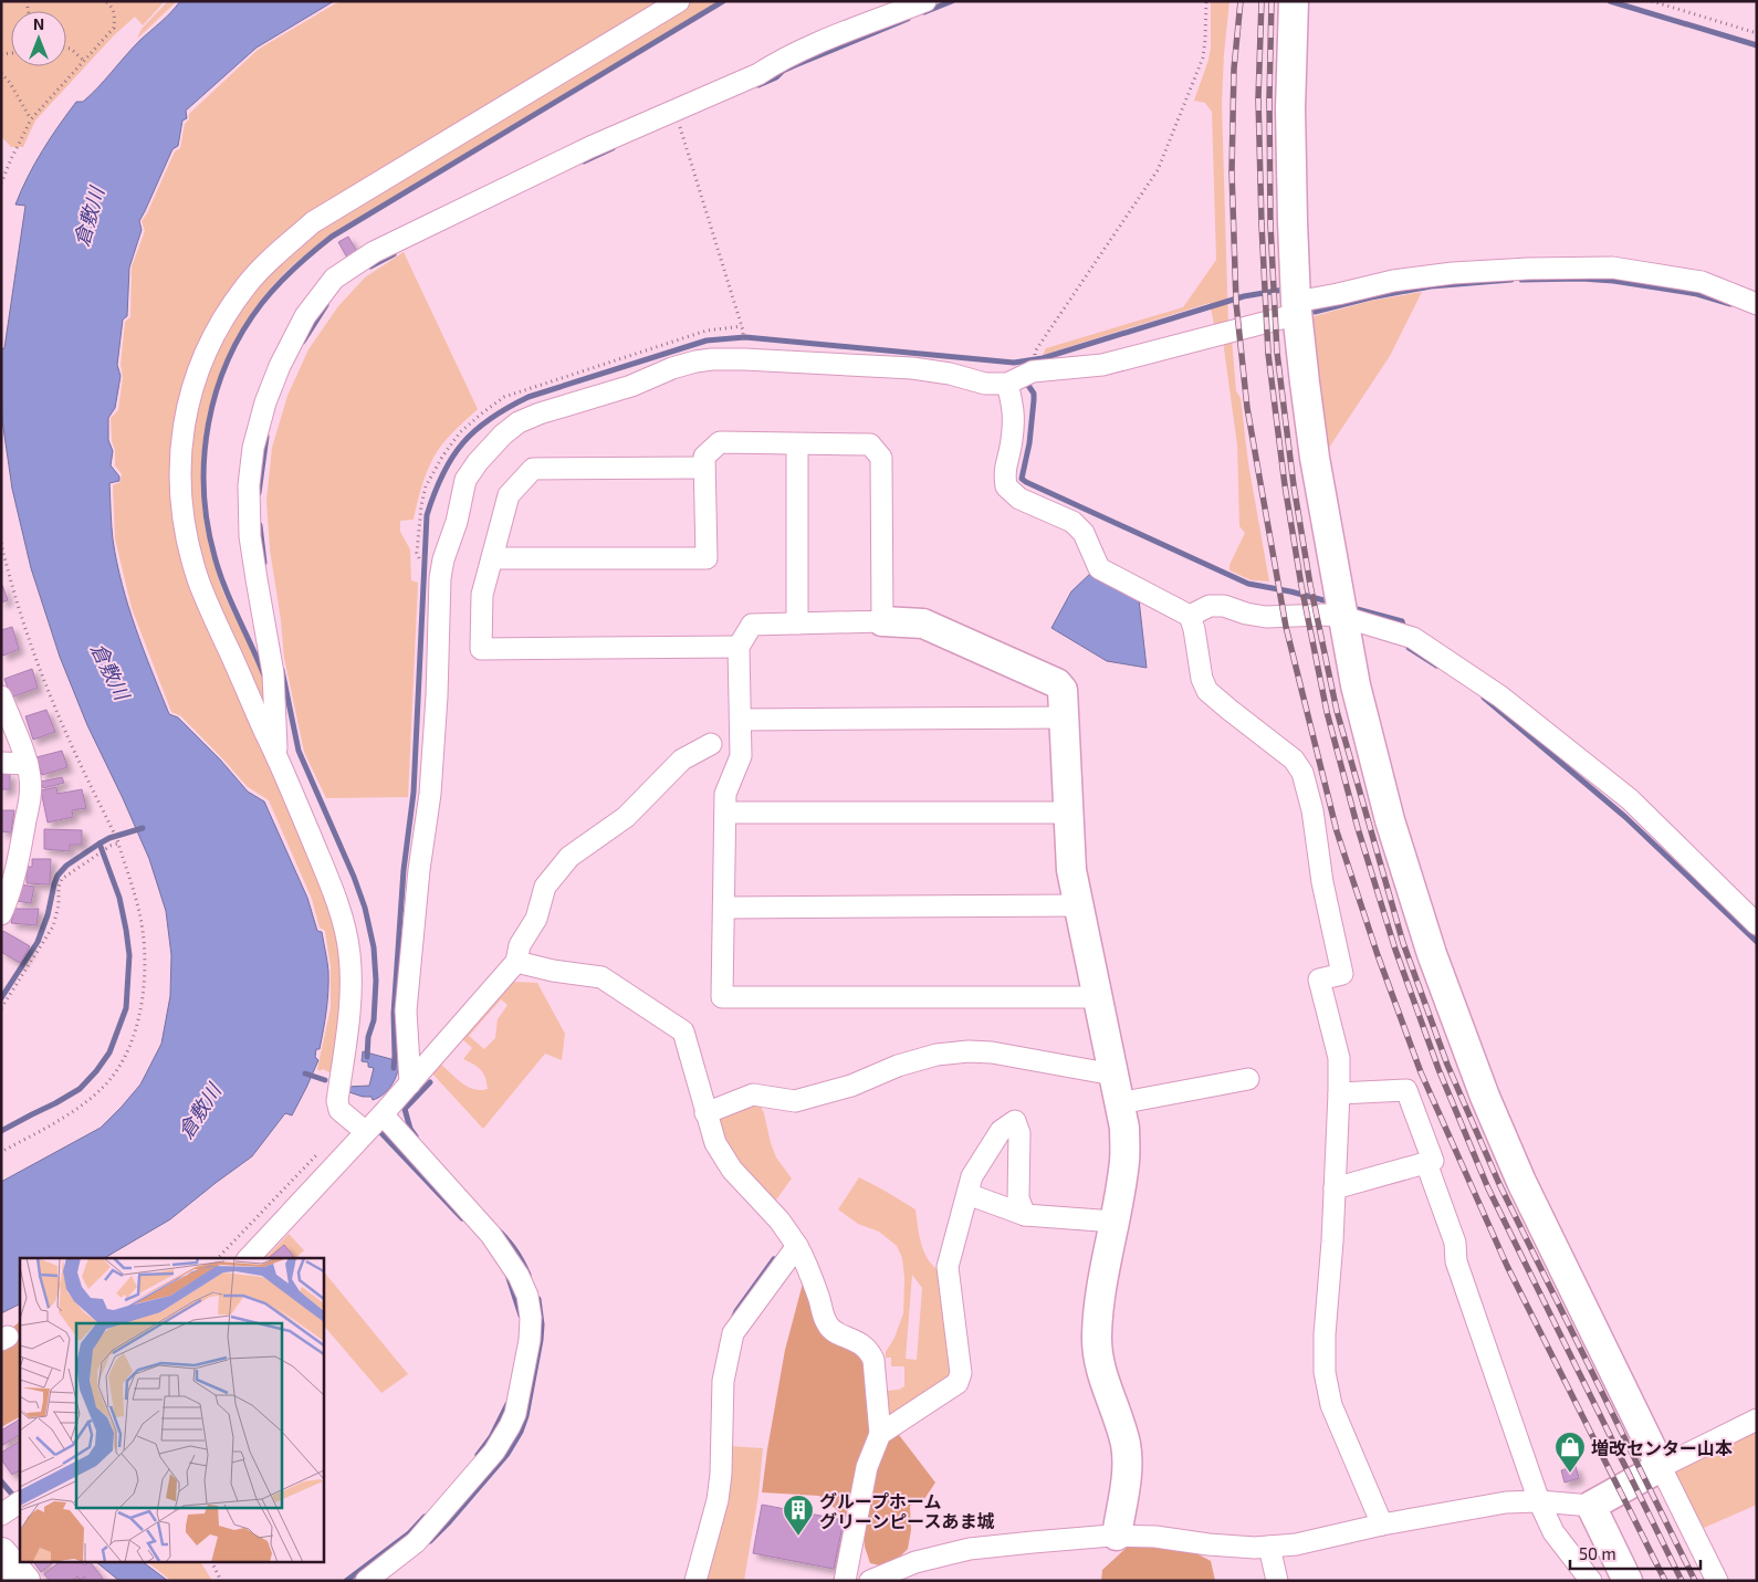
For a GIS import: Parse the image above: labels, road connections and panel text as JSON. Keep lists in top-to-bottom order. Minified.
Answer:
{"water":["倉敷川"],"places":{"shop":["増改センター山本"],"building":["グループホーム グリーンピースあま城"]},"scale_bar":"50 m","north":"top"}
